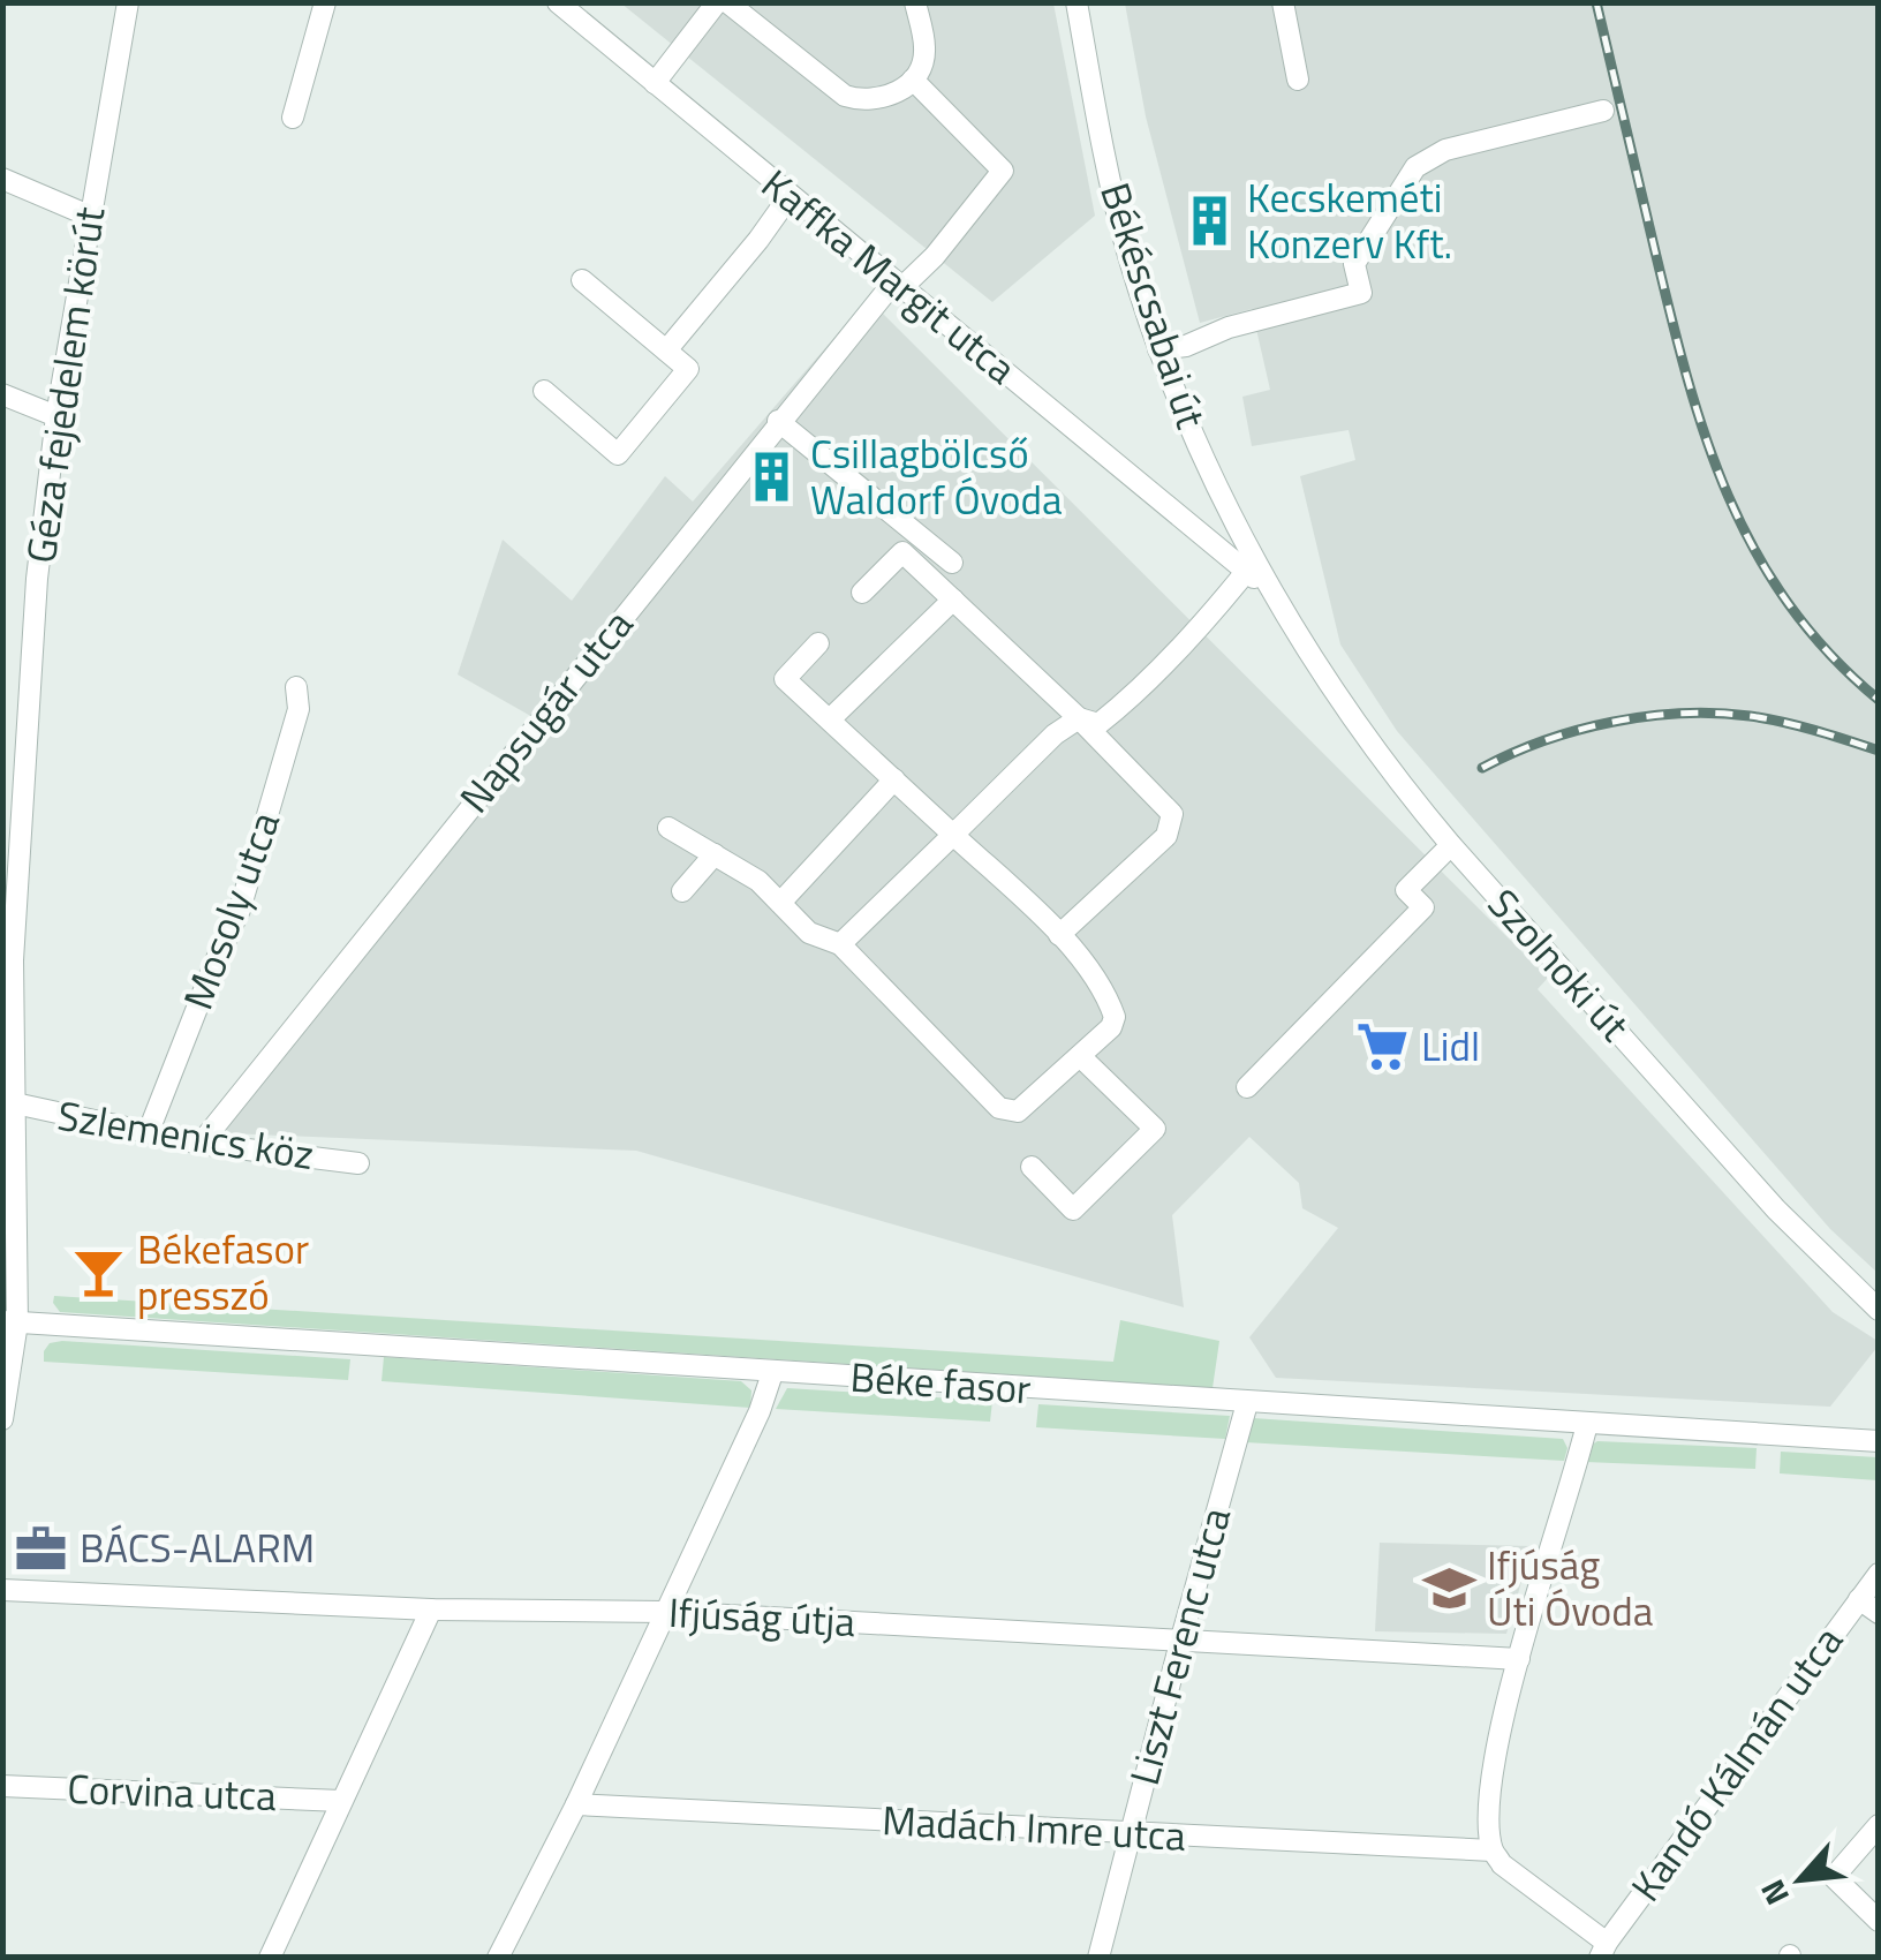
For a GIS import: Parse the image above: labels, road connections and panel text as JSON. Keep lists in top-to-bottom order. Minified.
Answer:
{"streets":{"street":["Kaffka Margit utca","Békéscsabai út","Géza fejedelem körút","Napsugár utca","Mosoly utca","Szolnoki út","Szlemenics köz","Béke fasor","Ifjúság útja","Liszt Ferenc utca","Kandó Kálmán utca","Corvina utca","Madách Imre utca"]},"crossings":[["Kaffka Margit utca","Békéscsabai út"],["Kaffka Margit utca","Napsugár utca"],["Kaffka Margit utca","Szolnoki út"],["Békéscsabai út","Szolnoki út"],["Géza fejedelem körút","Szlemenics köz"],["Géza fejedelem körút","Béke fasor"],["Napsugár utca","Szlemenics köz"],["Mosoly utca","Szlemenics köz"],["Béke fasor","Liszt Ferenc utca"],["Ifjúság útja","Liszt Ferenc utca"],["Liszt Ferenc utca","Madách Imre utca"]],"places":{"building":["Kecskeméti Konzerv Kft.","Csillagbölcső Waldorf Óvoda"],"supermarket":["Lidl"],"bar":["Békefasor presszó"],"office":["BÁCS-ALARM"],"school or university":["Ifjúság Úti Óvoda"]},"north":"bottom left"}
